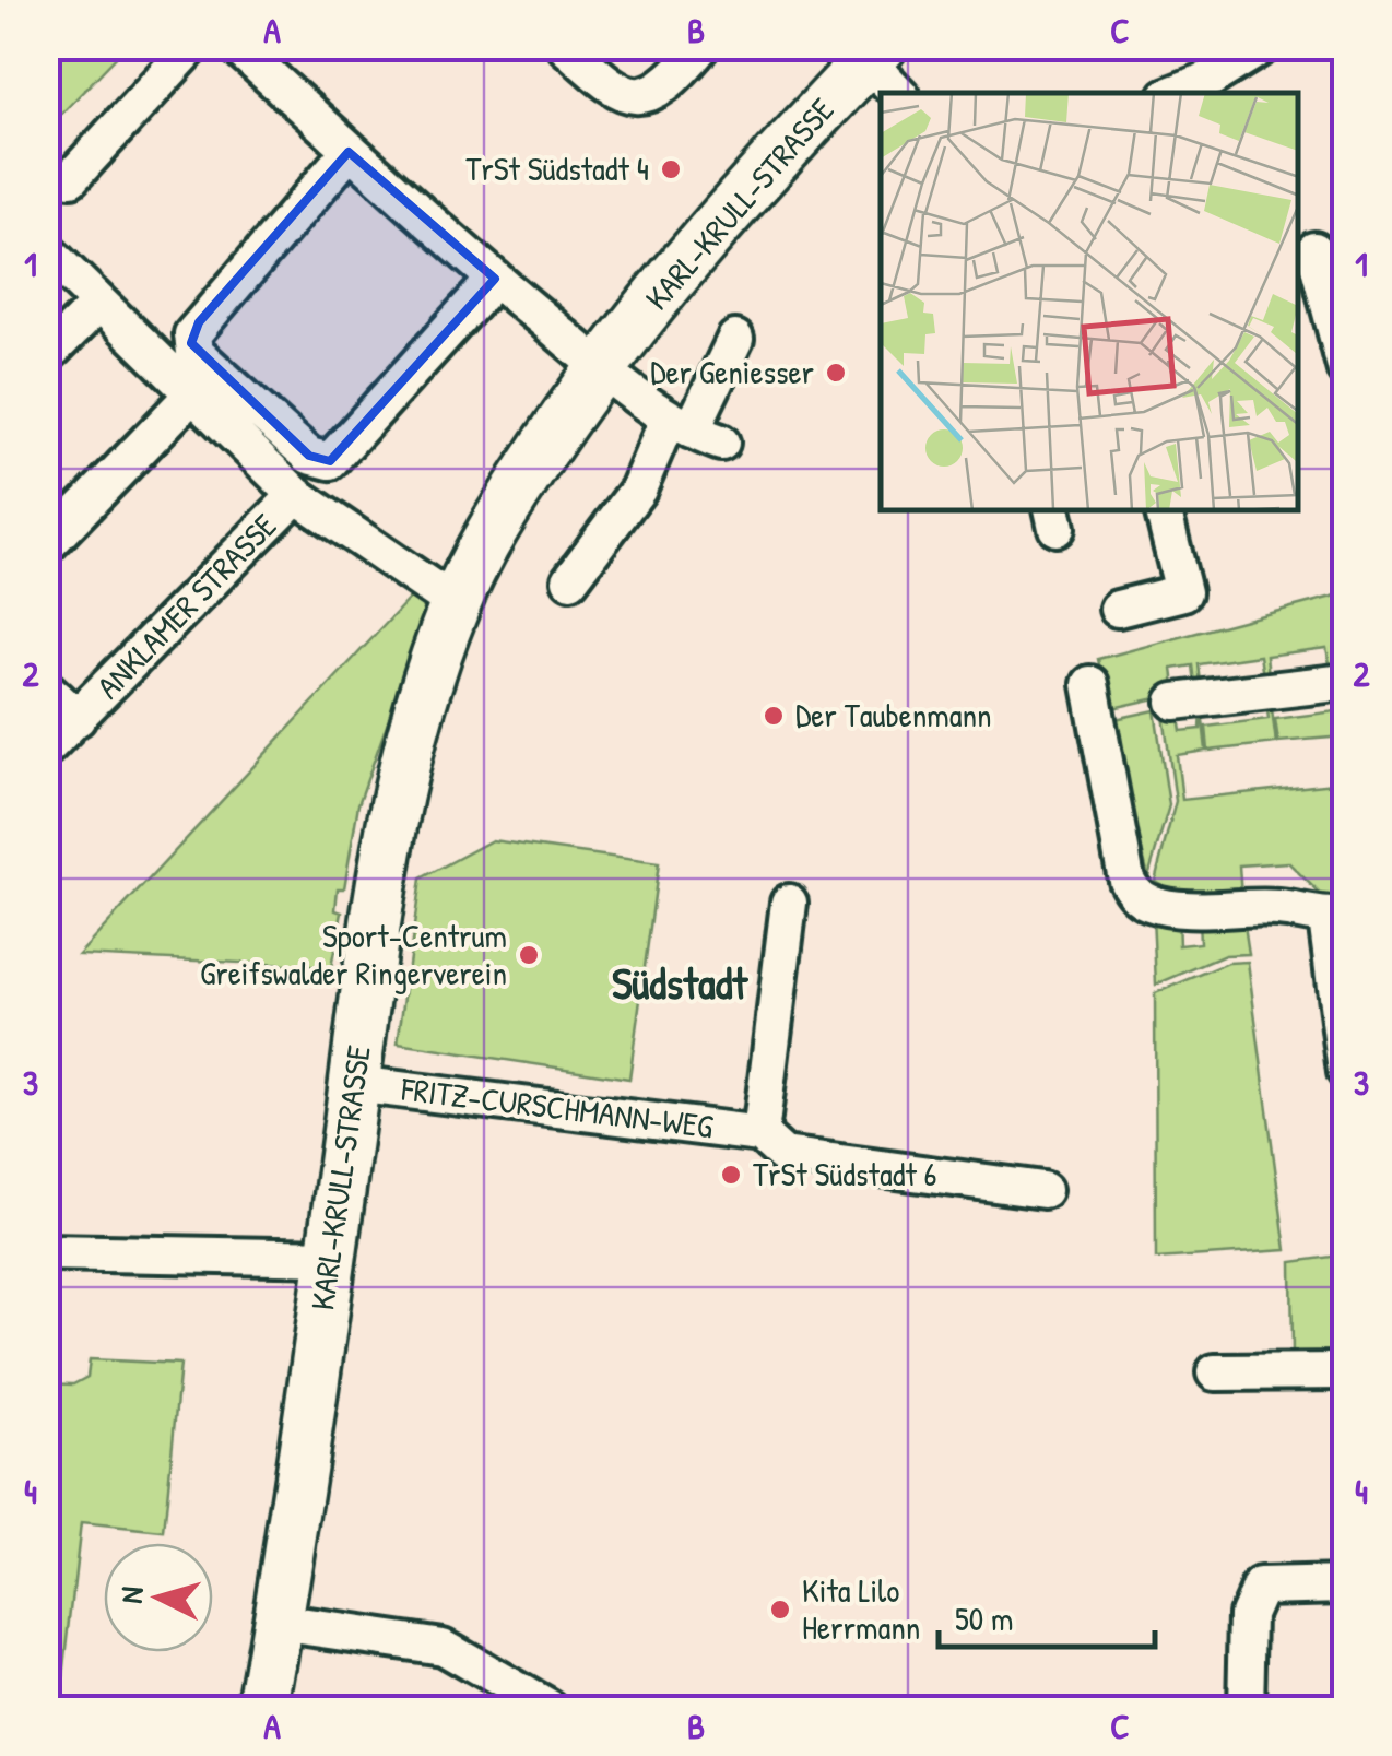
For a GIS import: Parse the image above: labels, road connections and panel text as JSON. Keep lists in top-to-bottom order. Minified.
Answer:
{"streets":{"street":["KARL-KRULL-STRASSE","ANKLAMER STRASSE","FRITZ-CURSCHMANN-WEG"]},"crossings":[["KARL-KRULL-STRASSE","ANKLAMER STRASSE"],["KARL-KRULL-STRASSE","FRITZ-CURSCHMANN-WEG"]],"districts":["Südstadt"],"places":["TrSt Südstadt 4","Der Geniesser","Der Taubenmann","Sport-Centrum Greifswalder Ringerverein","TrSt Südstadt 6","Kita Lilo Herrmann"],"scale_bar":"50 m","north":"left","grid":{"columns":["A","B","C"],"rows":["1","2","3","4"]}}
